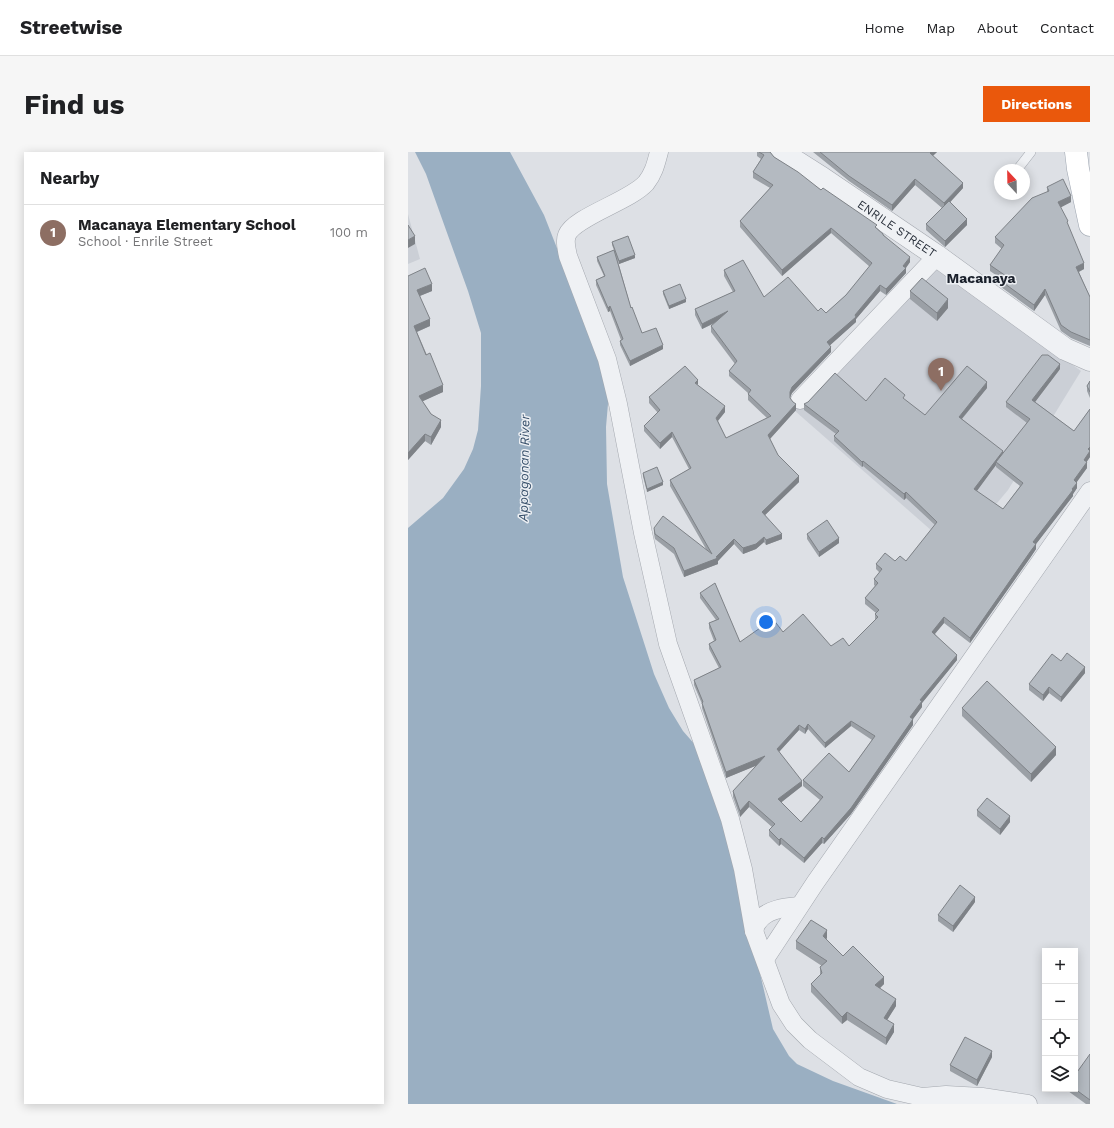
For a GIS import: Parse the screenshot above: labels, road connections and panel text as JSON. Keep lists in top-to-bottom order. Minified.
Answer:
{"streets":{"street":["ENRILE STREET"]},"districts":["Macanaya"],"water":["Appagonan River"],"north":"top","page":{"header":"Streetwise","nav":["Home","Map","About","Contact"],"buttons":"Directions","title":"Find us","heading":"Nearby","list":[{"mark":"1","name":"Macanaya Elementary School","note":"School · Enrile Street","value":"100 m"}],"pins":"1","map_buttons":["+","−"]}}
